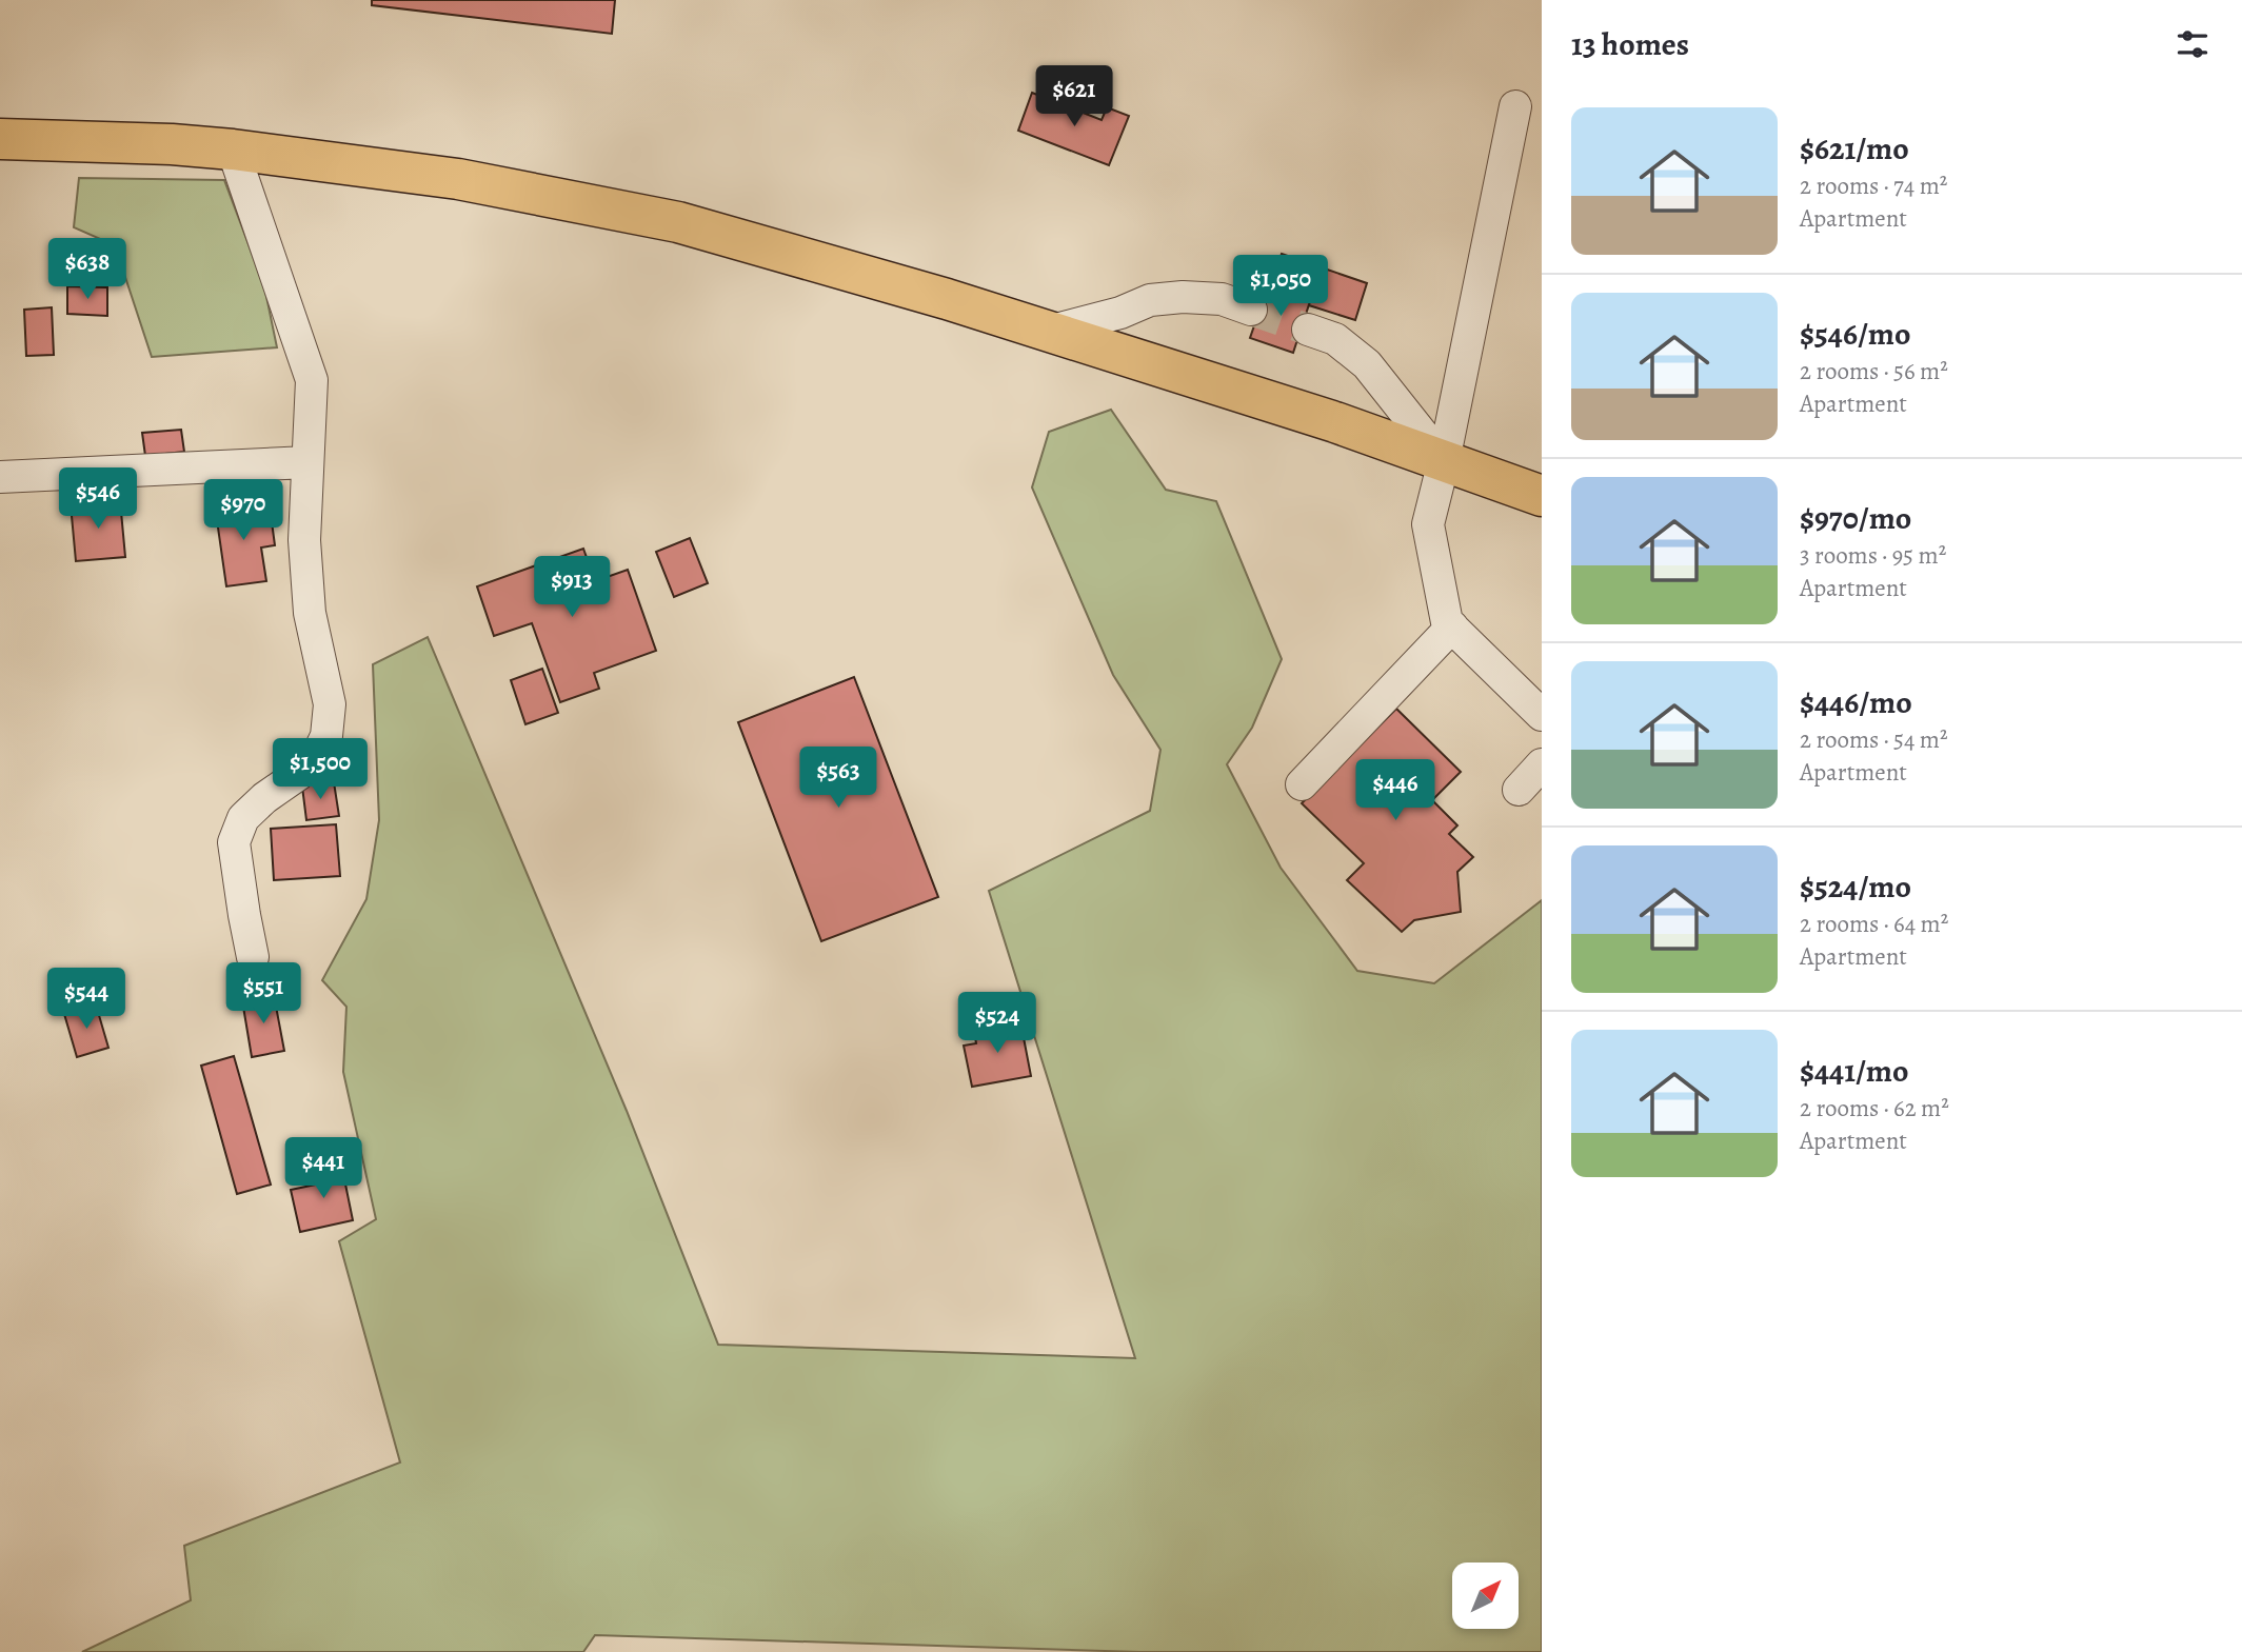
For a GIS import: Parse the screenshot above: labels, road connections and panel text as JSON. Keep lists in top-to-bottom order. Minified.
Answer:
{"north":"top right","page":{"heading":"13 homes","price":["$621","$638","$1,050","$546","$970","$913","$1,500","$563","$446","$551","$544","$524","$441"],"list":[{"name":"$621/mo","note":"2 rooms · 74 m² · Apartment"},{"name":"$546/mo","note":"2 rooms · 56 m² · Apartment"},{"name":"$970/mo","note":"3 rooms · 95 m² · Apartment"},{"name":"$446/mo","note":"2 rooms · 54 m² · Apartment"},{"name":"$524/mo","note":"2 rooms · 64 m² · Apartment"},{"name":"$441/mo","note":"2 rooms · 62 m² · Apartment"}]}}
